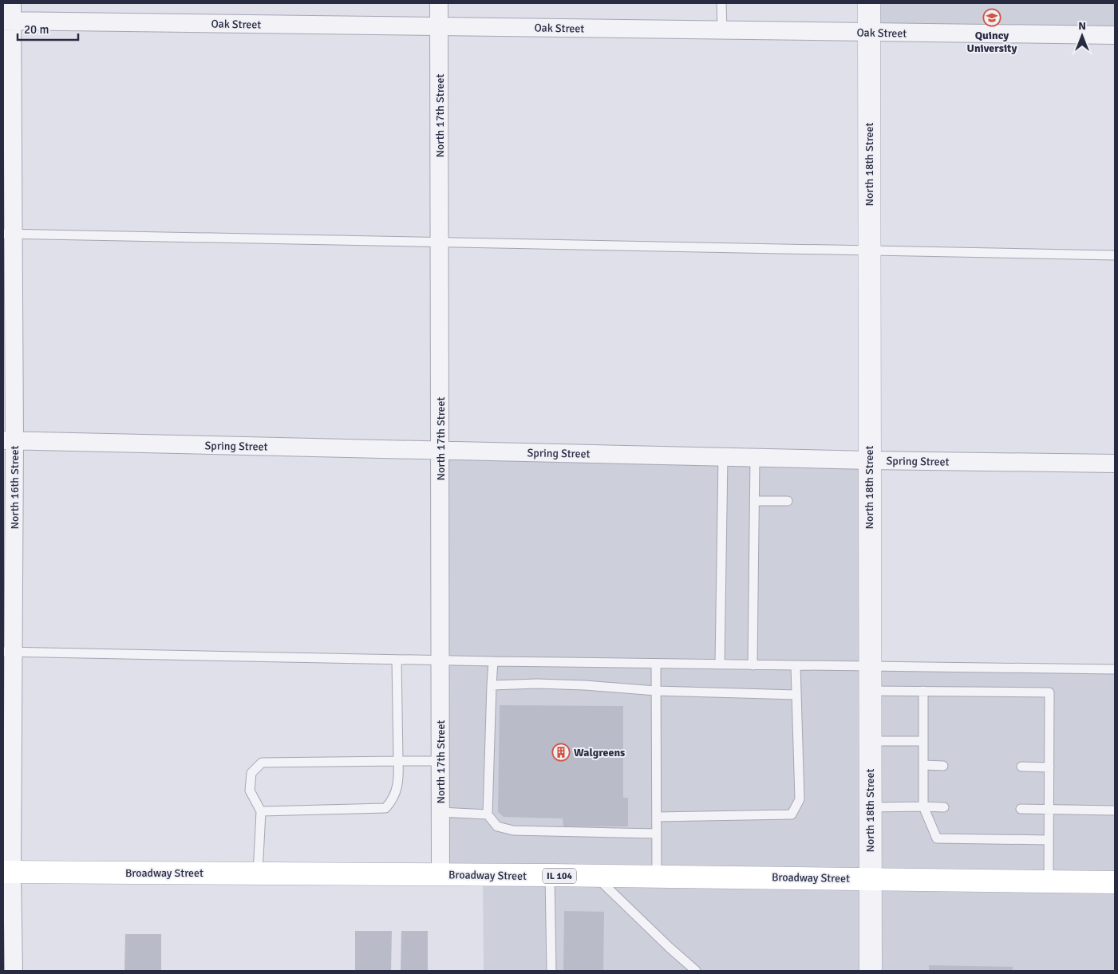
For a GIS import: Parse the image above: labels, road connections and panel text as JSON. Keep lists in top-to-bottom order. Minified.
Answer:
{"streets":{"main road":["Broadway Street","IL 104"],"street":["Oak Street","North 17th Street","North 18th Street","Spring Street","North 16th Street"]},"crossings":[["Oak Street","North 17th Street"],["Oak Street","North 18th Street"],["Oak Street","North 16th Street"],["North 17th Street","Spring Street"],["North 17th Street","Broadway Street"],["North 18th Street","Spring Street"],["North 18th Street","Broadway Street"],["Spring Street","North 16th Street"],["North 16th Street","Broadway Street"]],"places":{"school or university":["Quincy University"],"building":["Walgreens"]},"scale_bar":"20 m","north":"top"}
